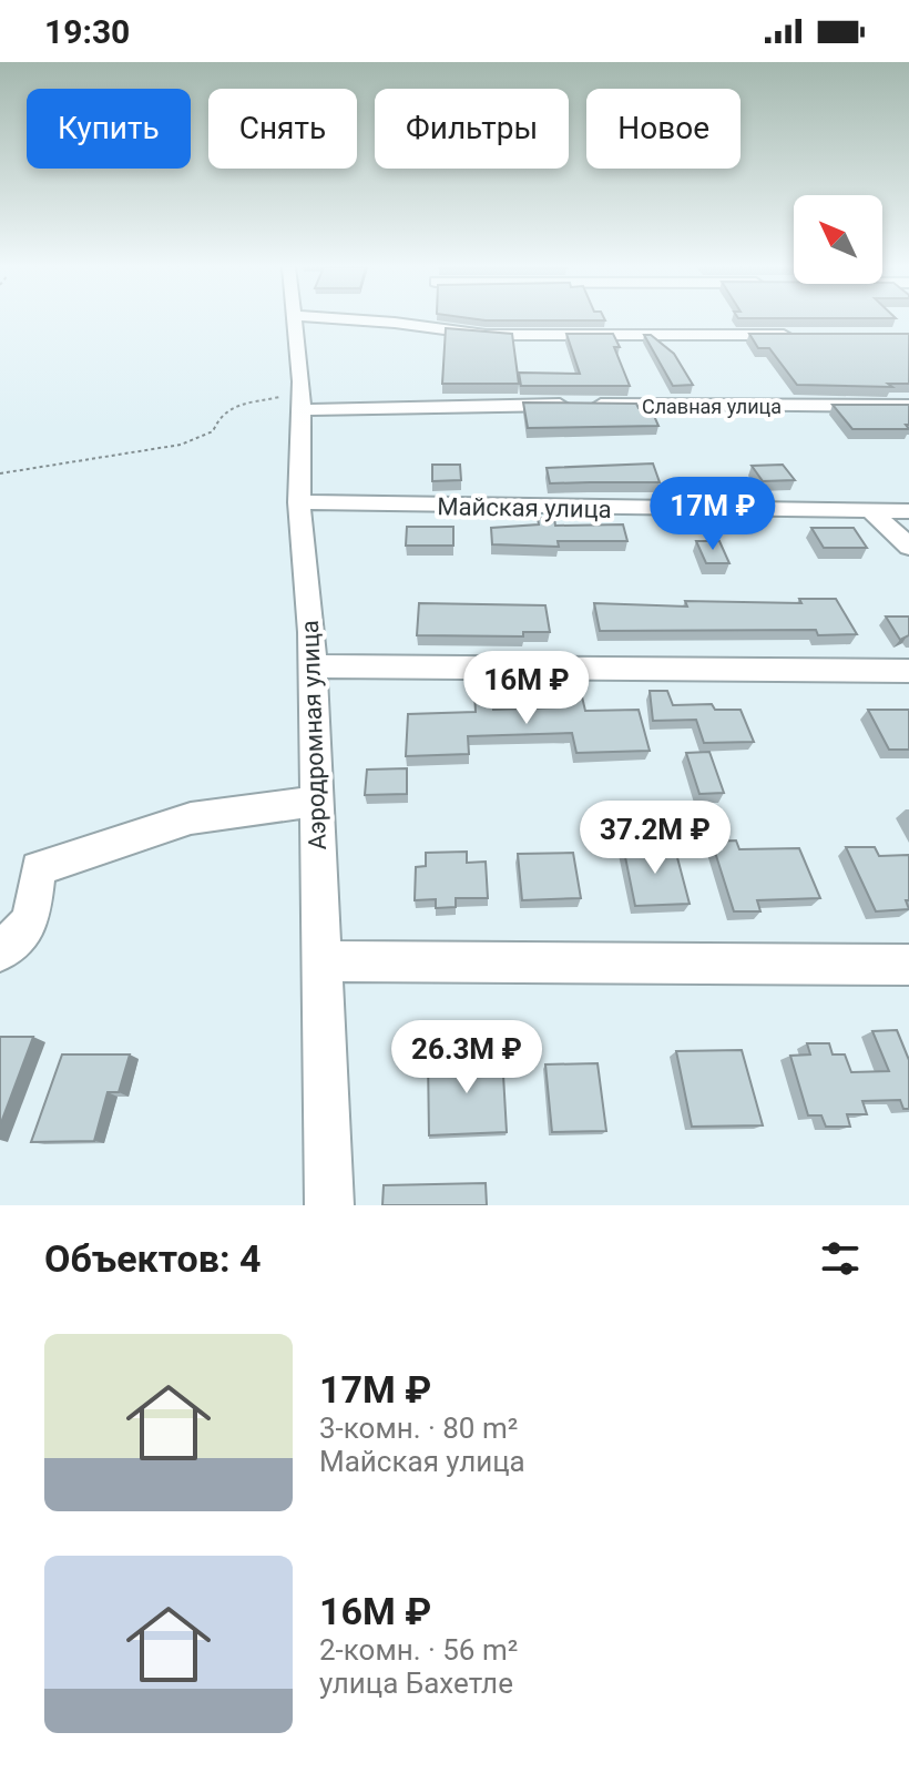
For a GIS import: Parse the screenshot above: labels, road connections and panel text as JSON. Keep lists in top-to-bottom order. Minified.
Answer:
{"streets":{"street":["Славная улица","Майская улица","Аэродромная улица"]},"crossings":[["Славная улица","Аэродромная улица"],["Майская улица","Аэродромная улица"]],"north":"top left","page":{"status":"19:30","chip":["Купить","Снять","Фильтры","Новое"],"price":["17M ₽","16M ₽","37.2M ₽","26.3M ₽"],"heading":"Объектов: 4","list":[{"name":"17M ₽","note":"3-комн. · 80 m² · Майская улица"},{"name":"16M ₽","note":"2-комн. · 56 m² · улица Бахетле"}]}}
